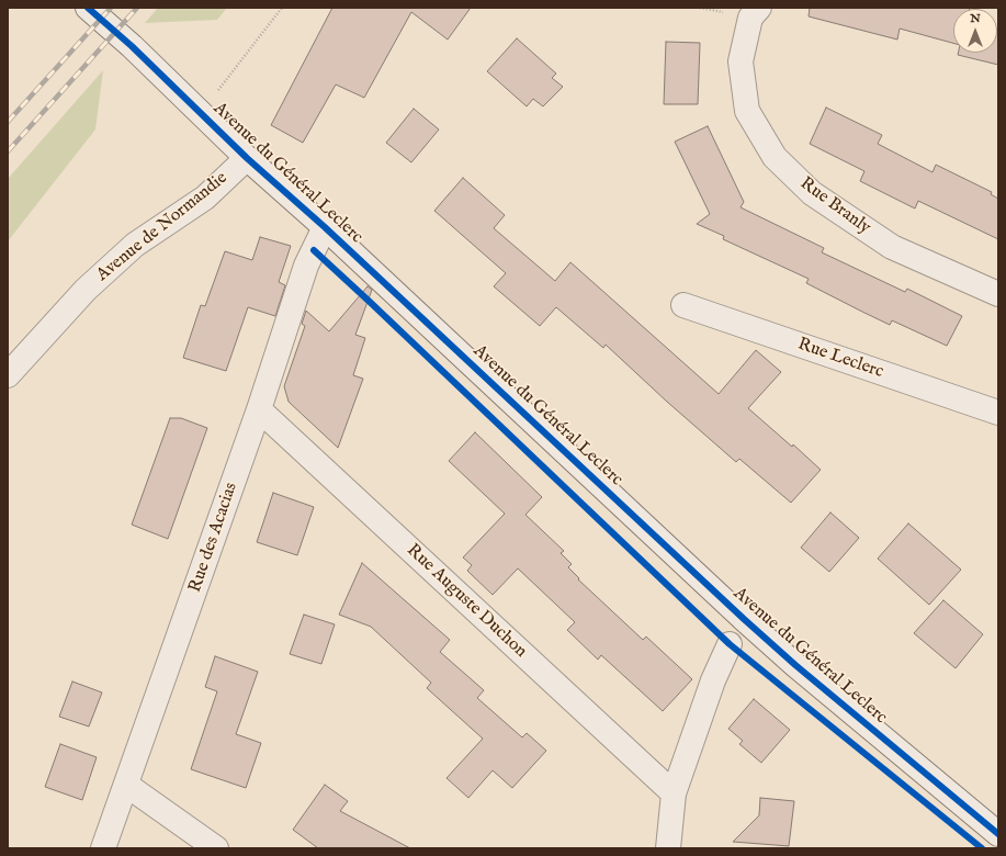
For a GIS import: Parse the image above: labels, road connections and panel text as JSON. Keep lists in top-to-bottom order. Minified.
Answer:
{"streets":{"street":["Avenue du Général Leclerc","Rue Branly","Avenue de Normandie","Rue Leclerc","Rue des Acacias","Rue Auguste Duchon"]},"crossings":[["Avenue du Général Leclerc","Avenue de Normandie"],["Avenue du Général Leclerc","Rue des Acacias"],["Rue des Acacias","Rue Auguste Duchon"]],"north":"top"}
